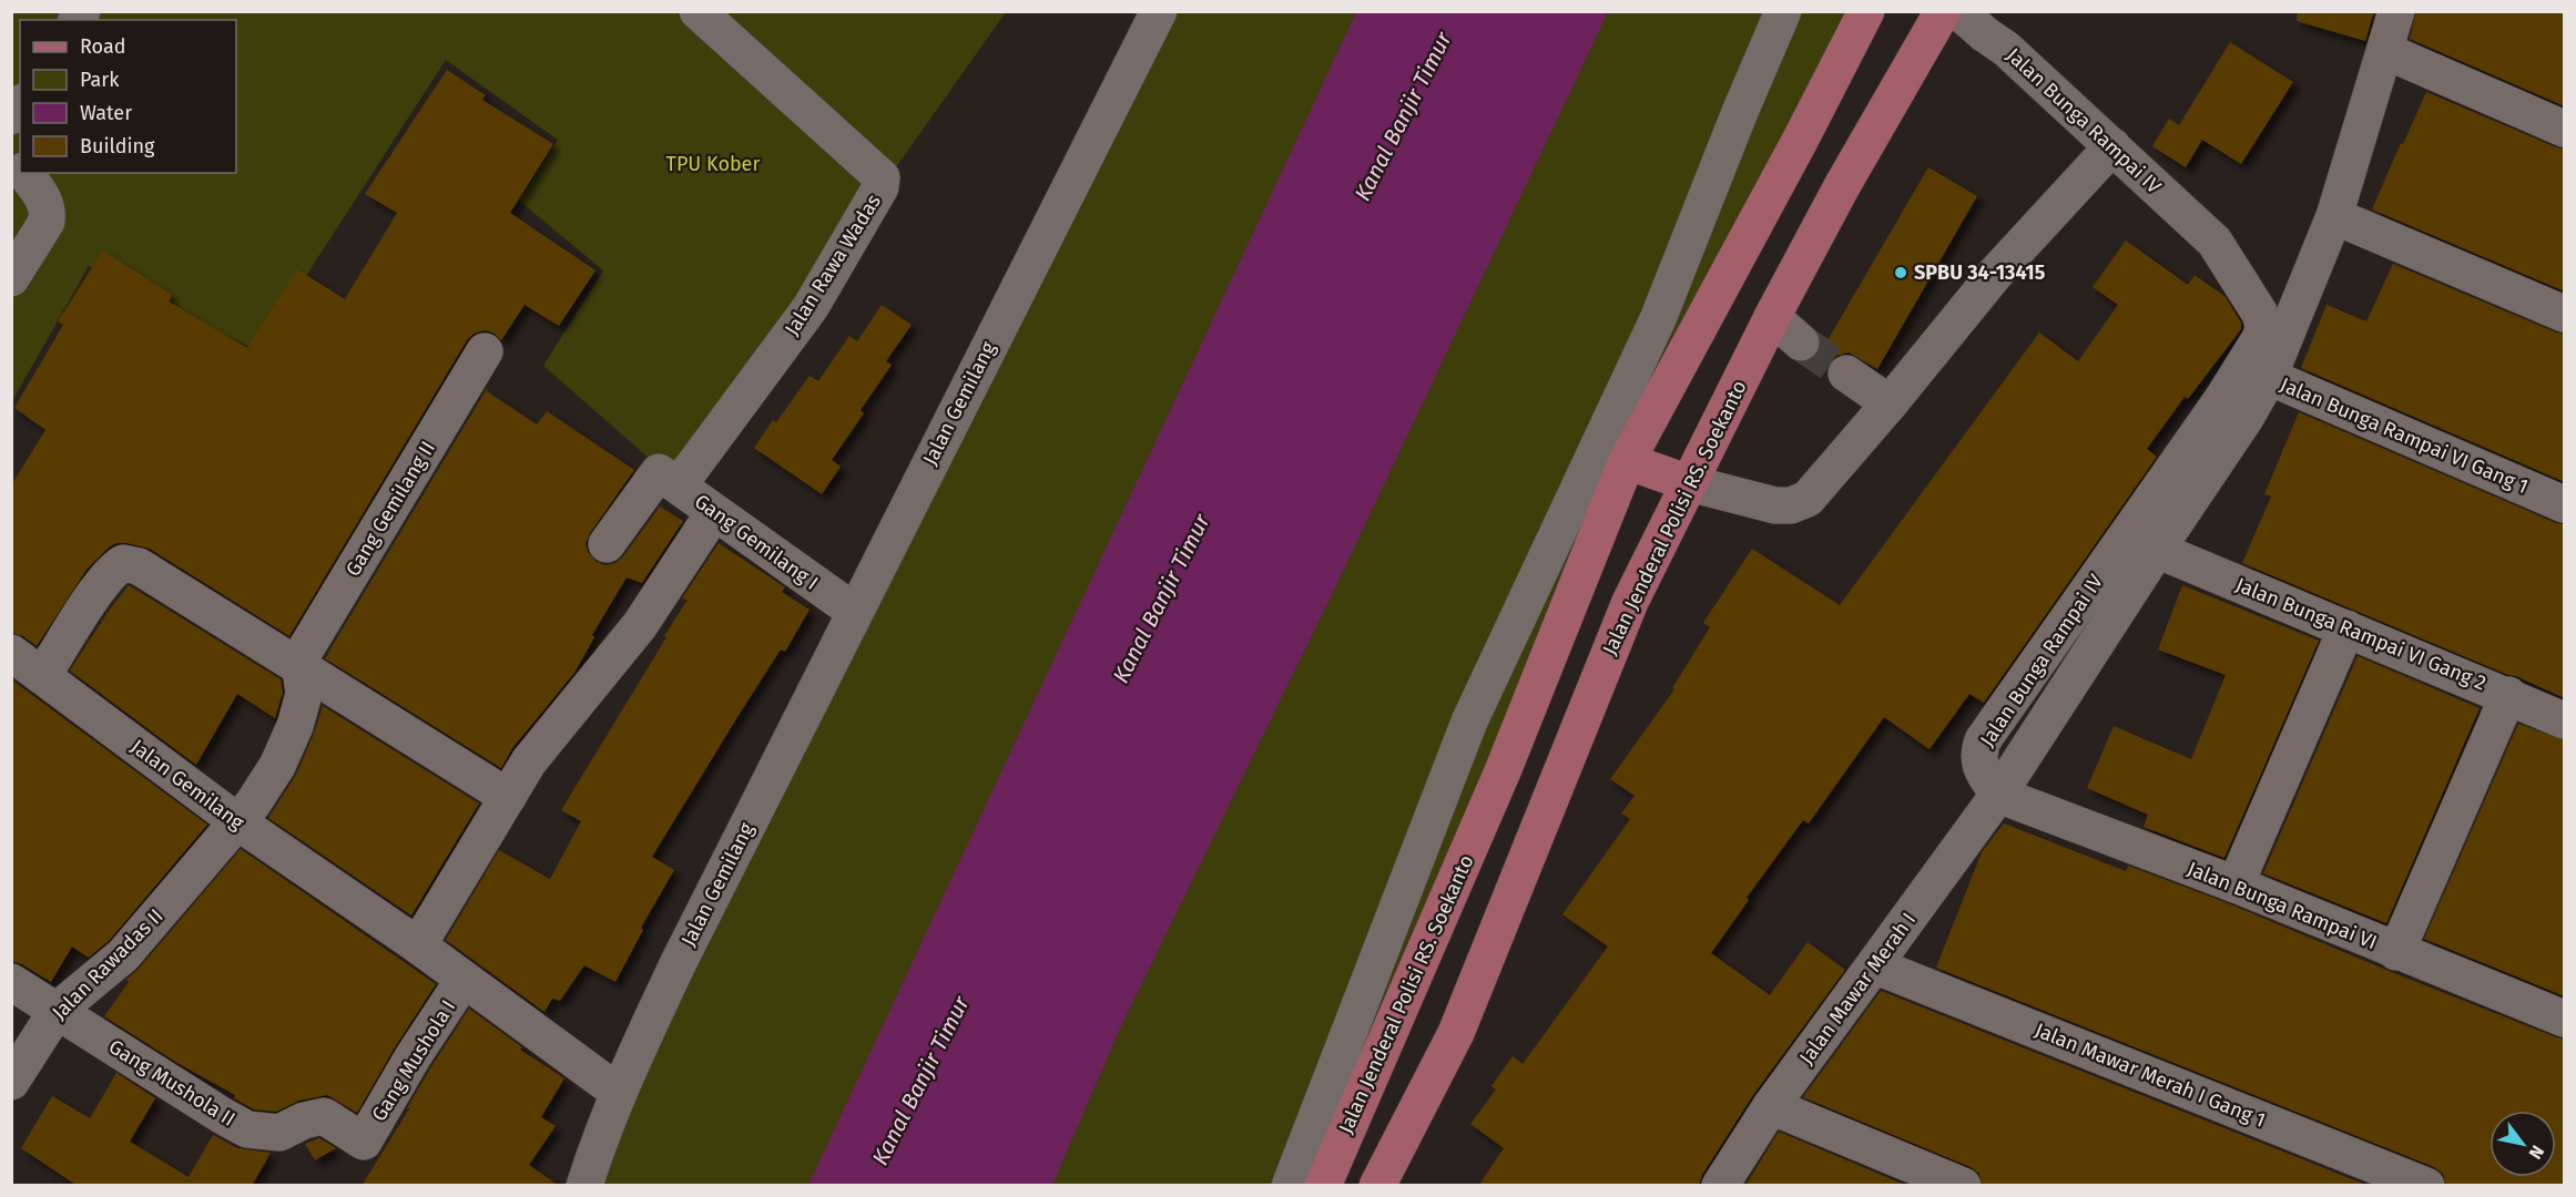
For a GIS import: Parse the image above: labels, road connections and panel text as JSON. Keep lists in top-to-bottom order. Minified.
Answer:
{"streets":{"main road":["Jalan Jenderal Polisi RS. Soekanto"],"street":["Jalan Bunga Rampai IV","Jalan Rawa Wadas","Jalan Gemilang","Jalan Bunga Rampai VI Gang 1","Gang Gemilang II","Gang Gemilang I","Jalan Bunga Rampai VI Gang 2","Jalan Bunga Rampai VI","Jalan Rawadas II","Jalan Mawar Merah I","Gang Mushola I","Jalan Mawar Merah I Gang 1","Gang Mushola II"]},"crossings":[["Jalan Bunga Rampai IV","Jalan Bunga Rampai VI Gang 1"],["Jalan Bunga Rampai IV","Jalan Bunga Rampai VI Gang 2"],["Jalan Bunga Rampai IV","Jalan Bunga Rampai VI"],["Jalan Bunga Rampai IV","Jalan Mawar Merah I"],["Jalan Rawa Wadas","Gang Gemilang I"],["Jalan Gemilang","Gang Gemilang II"],["Jalan Gemilang","Gang Gemilang I"],["Jalan Gemilang","Jalan Rawadas II"],["Jalan Gemilang","Gang Mushola I"],["Gang Gemilang II","Jalan Rawadas II"],["Jalan Bunga Rampai VI","Jalan Mawar Merah I"],["Jalan Rawadas II","Gang Mushola II"],["Jalan Mawar Merah I","Jalan Mawar Merah I Gang 1"],["Gang Mushola I","Gang Mushola II"]],"water":["Kanal Banjir Timur"],"parks":["TPU Kober"],"places":["SPBU 34-13415"],"legend":["Road","Park","Water","Building"],"north":"bottom right"}
